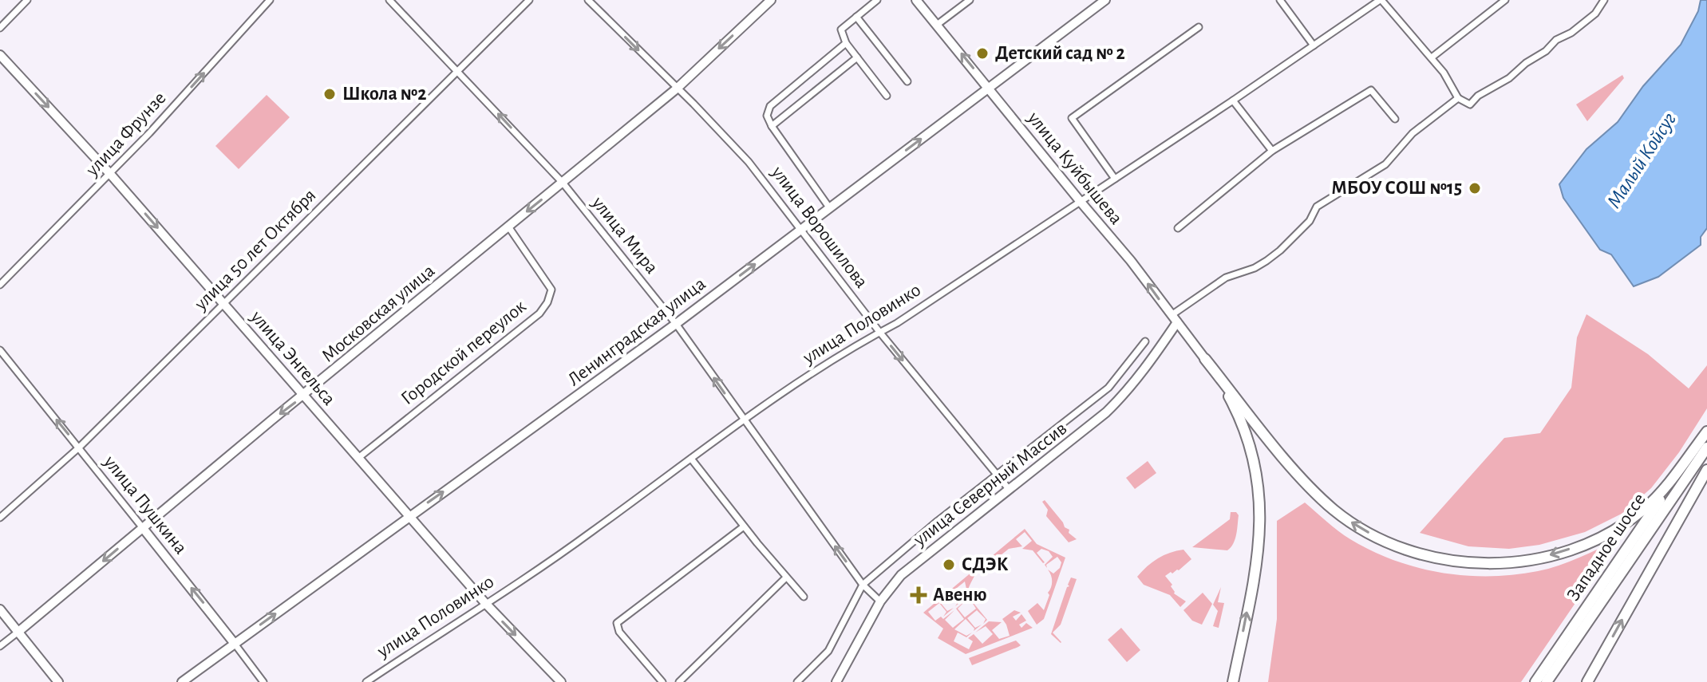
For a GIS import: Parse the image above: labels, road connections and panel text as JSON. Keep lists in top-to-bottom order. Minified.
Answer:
{"streets":{"highway":["Западное шоссе"],"street":["улица Фрунзе","улица Куйбышева","улица Ворошилова","улица Мира","улица 50 лет Октября","Московская улица","улица Половинко","Ленинградская улица","Городской переулок","улица Энгельса","улица Северный Массив","улица Пушкина"]},"crossings":[["улица Фрунзе","улица Энгельса"],["улица Куйбышева","улица Половинко"],["улица Куйбышева","Ленинградская улица"],["улица Куйбышева","улица Северный Массив"],["улица Ворошилова","Московская улица"],["улица Ворошилова","улица Половинко"],["улица Ворошилова","Ленинградская улица"],["улица Ворошилова","улица Северный Массив"],["улица Мира","улица 50 лет Октября"],["улица Мира","Московская улица"],["улица Мира","улица Половинко"],["улица Мира","Ленинградская улица"],["улица Мира","улица Северный Массив"],["улица 50 лет Октября","улица Энгельса"],["улица 50 лет Октября","улица Пушкина"],["Московская улица","Городской переулок"],["Московская улица","улица Энгельса"],["Московская улица","улица Пушкина"],["улица Половинко","улица Энгельса"],["Ленинградская улица","улица Энгельса"],["Ленинградская улица","улица Пушкина"],["Городской переулок","улица Энгельса"]],"one_way":["улица Фрунзе","улица Куйбышева","улица Ворошилова","улица Мира","Московская улица","Ленинградская улица","улица Энгельса","улица Пушкина"],"water":["Малый Койсуг"],"places":{"other":["Детский сад № 2","Школа №2","МБОУ СОШ №15","СДЭК"],"health":["Авеню"]}}
